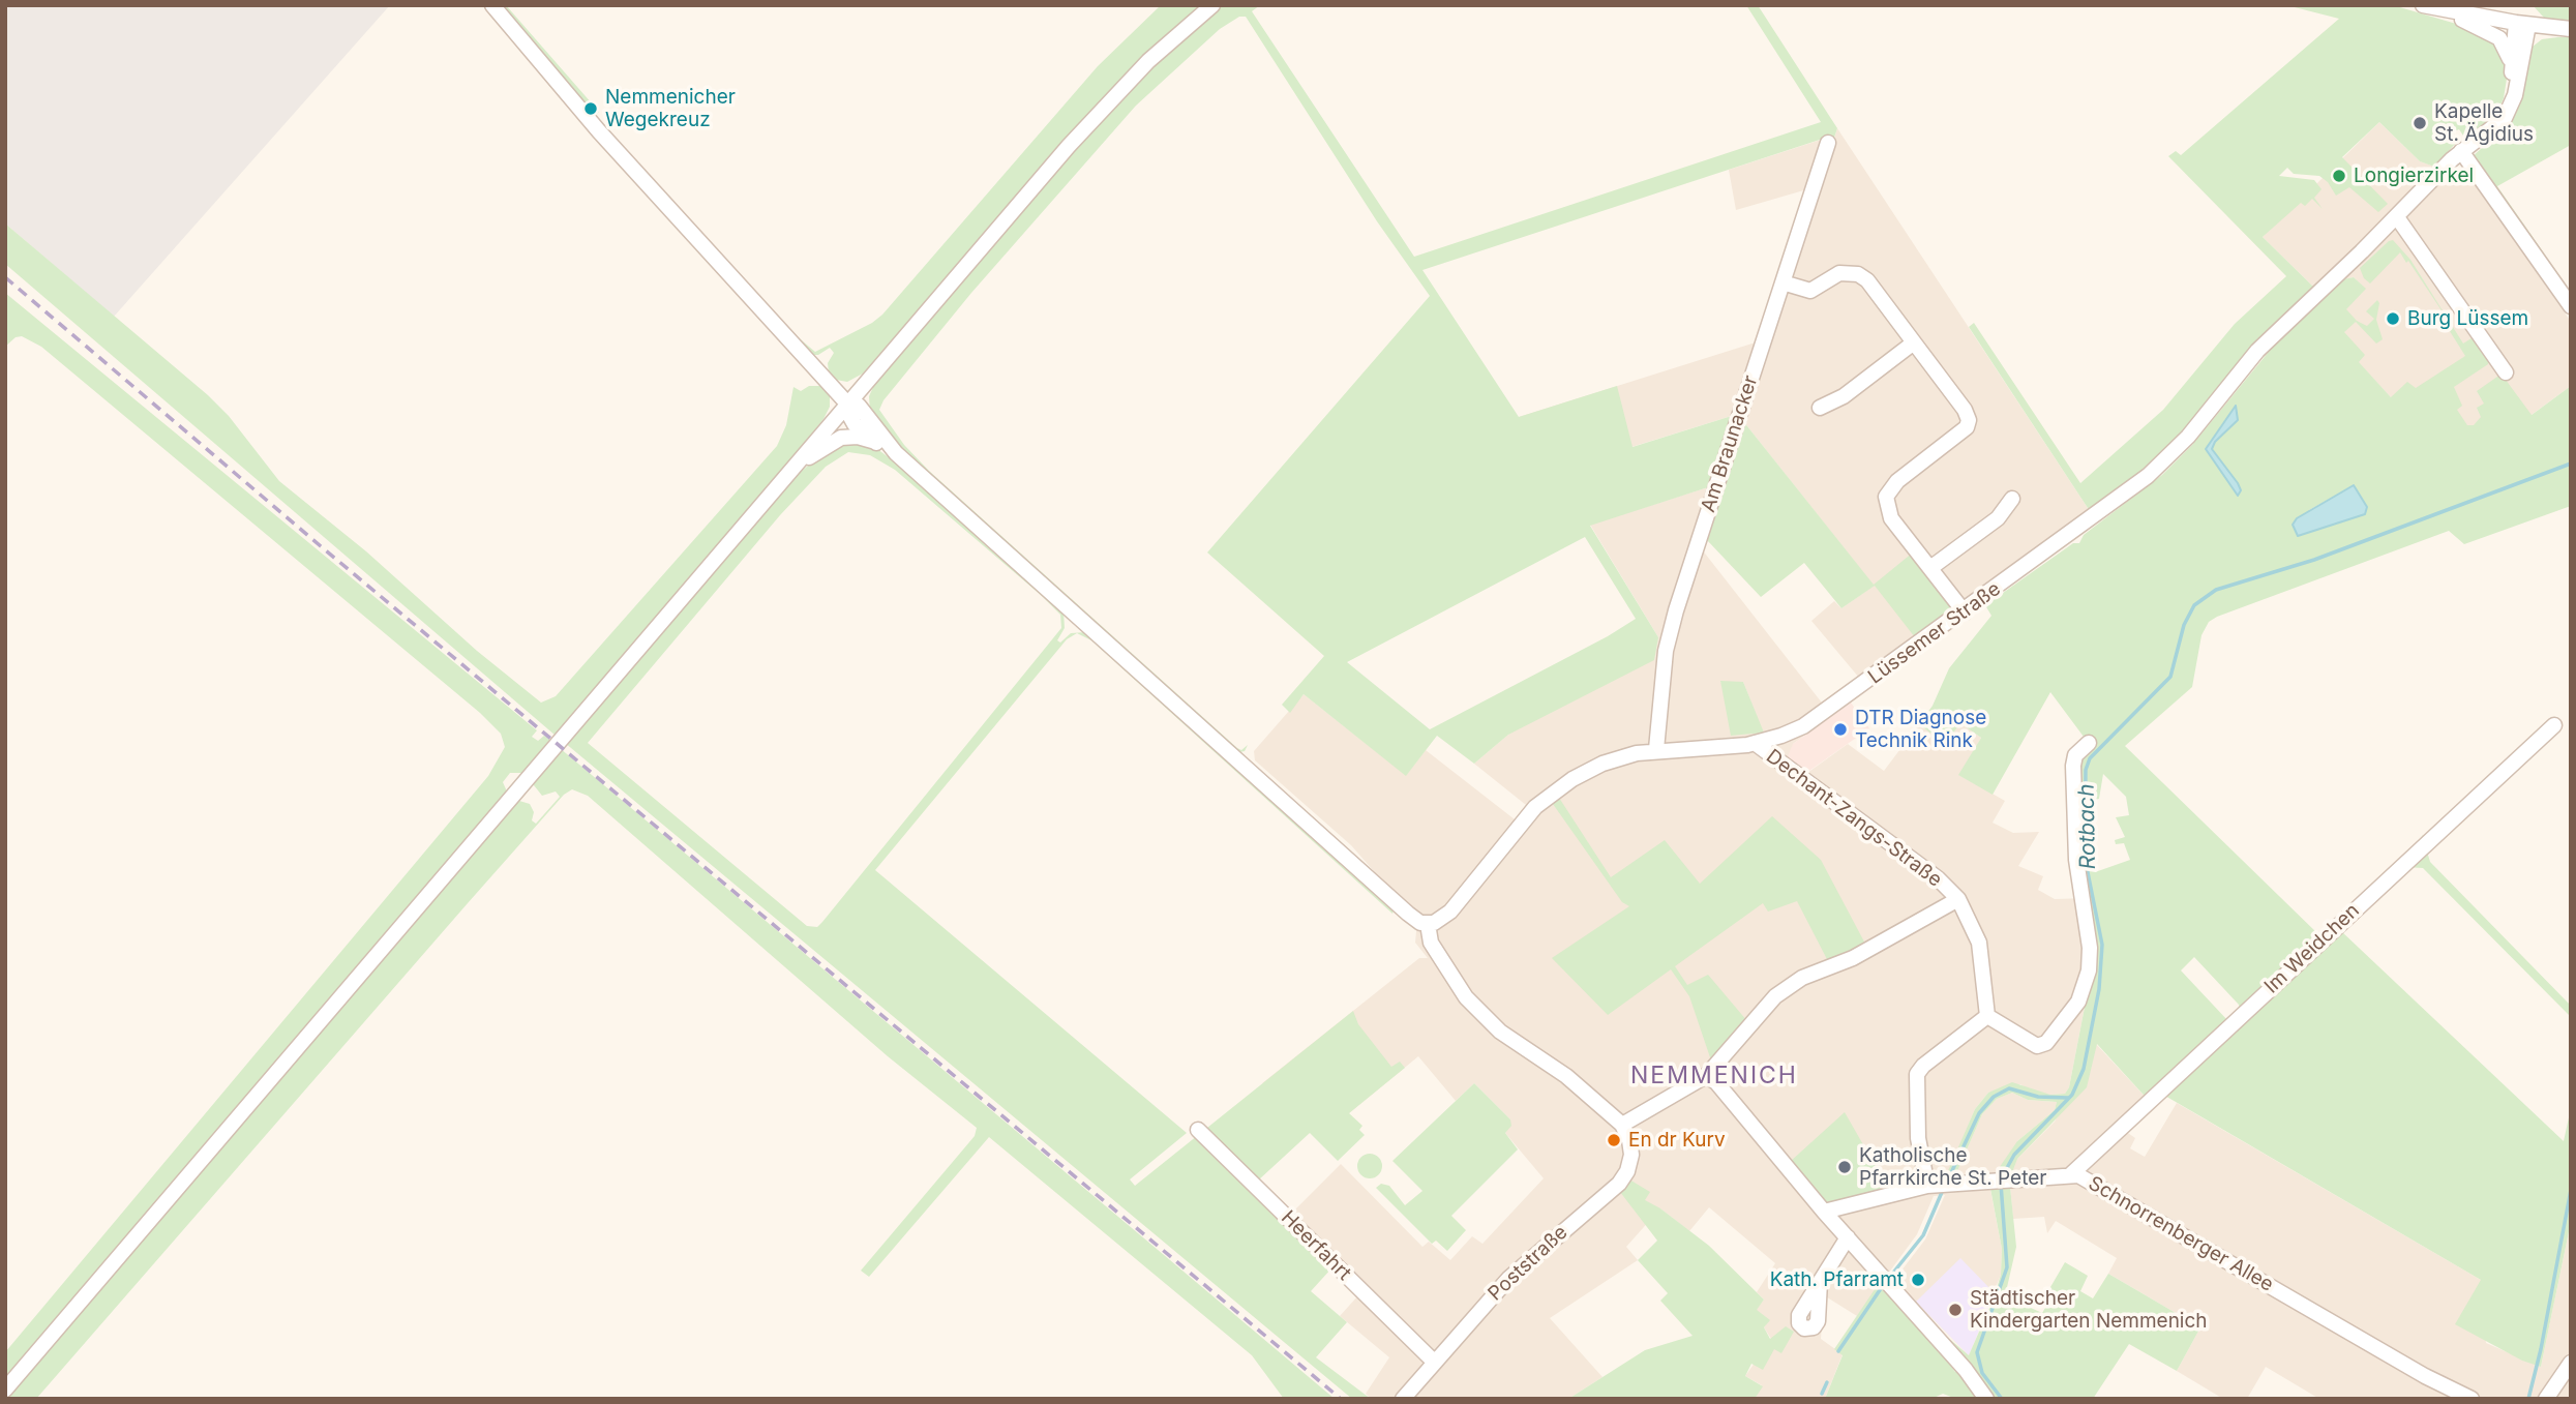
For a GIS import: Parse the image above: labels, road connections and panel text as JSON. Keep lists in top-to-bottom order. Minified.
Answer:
{"streets":{"street":["Am Braunacker","Lüssemer Straße","Dechant-Zangs-Straße","Im Weidchen","Schnorrenberger Allee","Heerfahrt","Poststraße"]},"crossings":[["Am Braunacker","Lüssemer Straße"],["Lüssemer Straße","Dechant-Zangs-Straße"],["Im Weidchen","Schnorrenberger Allee"],["Heerfahrt","Poststraße"]],"districts":["NEMMENICH"],"water":["Rotbach"],"places":["Nemmenicher Wegekreuz","Kapelle St. Ägidius","Longierzirkel","Burg Lüssem","DTR Diagnose Technik Rink","En dr Kurv","Katholische Pfarrkirche St. Peter","Kath. Pfarramt","Städtischer Kindergarten Nemmenich"]}
